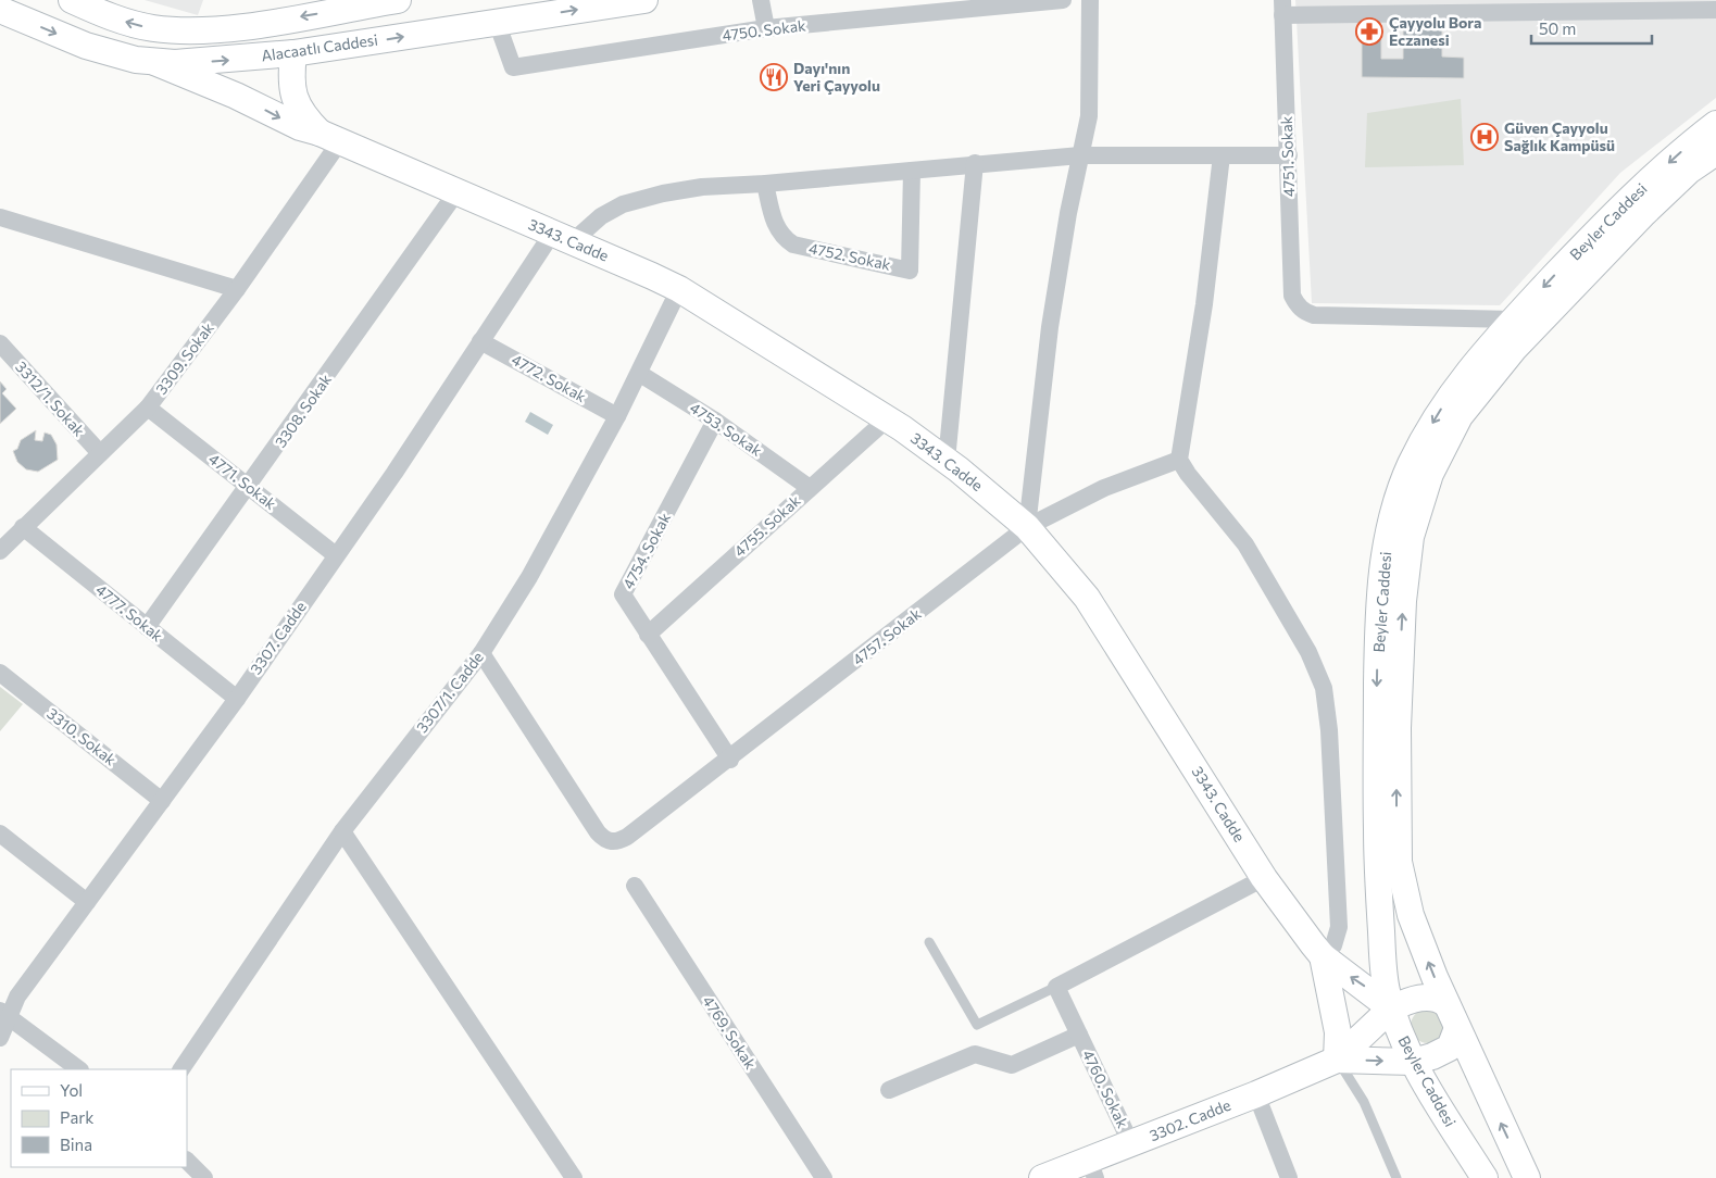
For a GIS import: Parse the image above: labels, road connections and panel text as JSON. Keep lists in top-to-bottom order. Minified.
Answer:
{"streets":{"main road":["Alacaatlı Caddesi","Beyler Caddesi","3343. Cadde","3302. Cadde"],"street":["4750. Sokak","4751. Sokak","4752. Sokak","3309. Sokak","4772. Sokak","3312/1. Sokak","3308. Sokak","4753. Sokak","4771. Sokak","4755. Sokak","4754. Sokak","4777. Sokak","4757. Sokak","3307. Cadde","3307/1. Cadde","3310. Sokak","4769. Sokak","4760. Sokak"]},"crossings":[["4750. Sokak","Alacaatlı Caddesi"],["Alacaatlı Caddesi","3343. Cadde"],["4751. Sokak","Beyler Caddesi"],["4751. Sokak","3307. Cadde"],["Beyler Caddesi","3343. Cadde"],["Beyler Caddesi","3302. Cadde"],["3343. Cadde","3309. Sokak"],["3343. Cadde","3308. Sokak"],["3343. Cadde","4755. Sokak"],["3343. Cadde","4757. Sokak"],["3343. Cadde","3307. Cadde"],["3343. Cadde","3307/1. Cadde"],["3343. Cadde","3302. Cadde"],["4752. Sokak","3307. Cadde"],["3309. Sokak","3312/1. Sokak"],["3309. Sokak","4771. Sokak"],["3309. Sokak","4777. Sokak"],["4772. Sokak","3307. Cadde"],["4772. Sokak","3307/1. Cadde"],["3308. Sokak","4771. Sokak"],["3308. Sokak","4777. Sokak"],["4753. Sokak","4755. Sokak"],["4753. Sokak","4754. Sokak"],["4753. Sokak","3307/1. Cadde"],["4771. Sokak","3307. Cadde"],["4755. Sokak","4754. Sokak"],["4754. Sokak","4757. Sokak"],["4777. Sokak","3307. Cadde"],["4757. Sokak","3307/1. Cadde"],["3307. Cadde","3310. Sokak"],["4760. Sokak","3302. Cadde"]],"places":{"pharmacy":["Çayyolu Bora Eczanesi"],"restaurant":["Dayı'nın Yeri Çayyolu"],"hospital":["Güven Çayyolu Sağlık Kampüsü"]},"legend":["Yol","Park","Bina"],"scale_bar":"50 m"}
